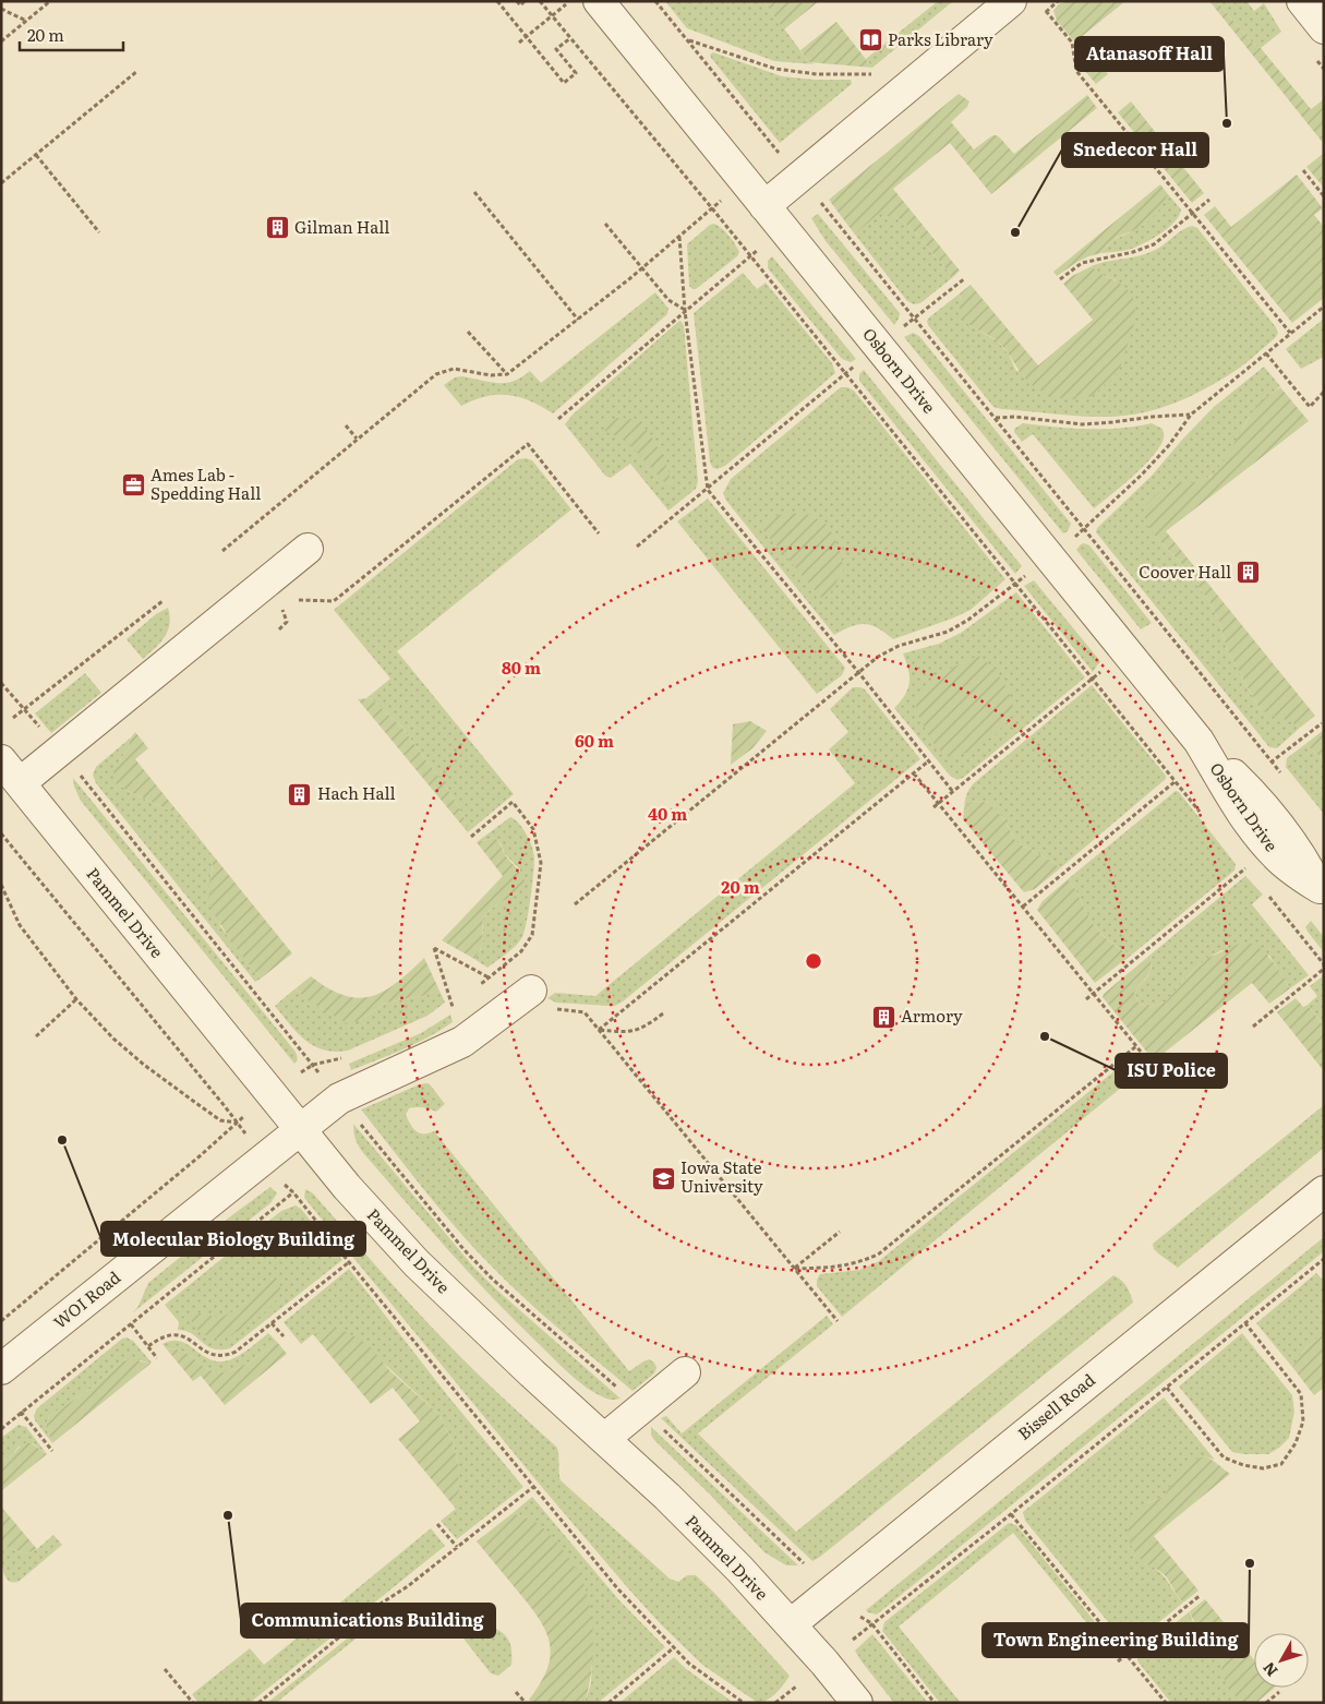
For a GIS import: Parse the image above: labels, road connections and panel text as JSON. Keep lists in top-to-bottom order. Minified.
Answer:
{"streets":{"street":["Osborn Drive","Pammel Drive","WOI Road","Bissell Road"]},"crossings":[["Pammel Drive","WOI Road"],["Pammel Drive","Bissell Road"]],"places":{"library":["Parks Library"],"other":["Atanasoff Hall","Snedecor Hall","ISU Police","Molecular Biology Building","Communications Building","Town Engineering Building"],"building":["Gilman Hall","Coover Hall","Hach Hall","Armory"],"office":["Ames Lab - Spedding Hall"],"school or university":["Iowa State University"]},"scale_bar":"20 m","north":"bottom left","rings":["80 m","60 m","40 m","20 m"]}
